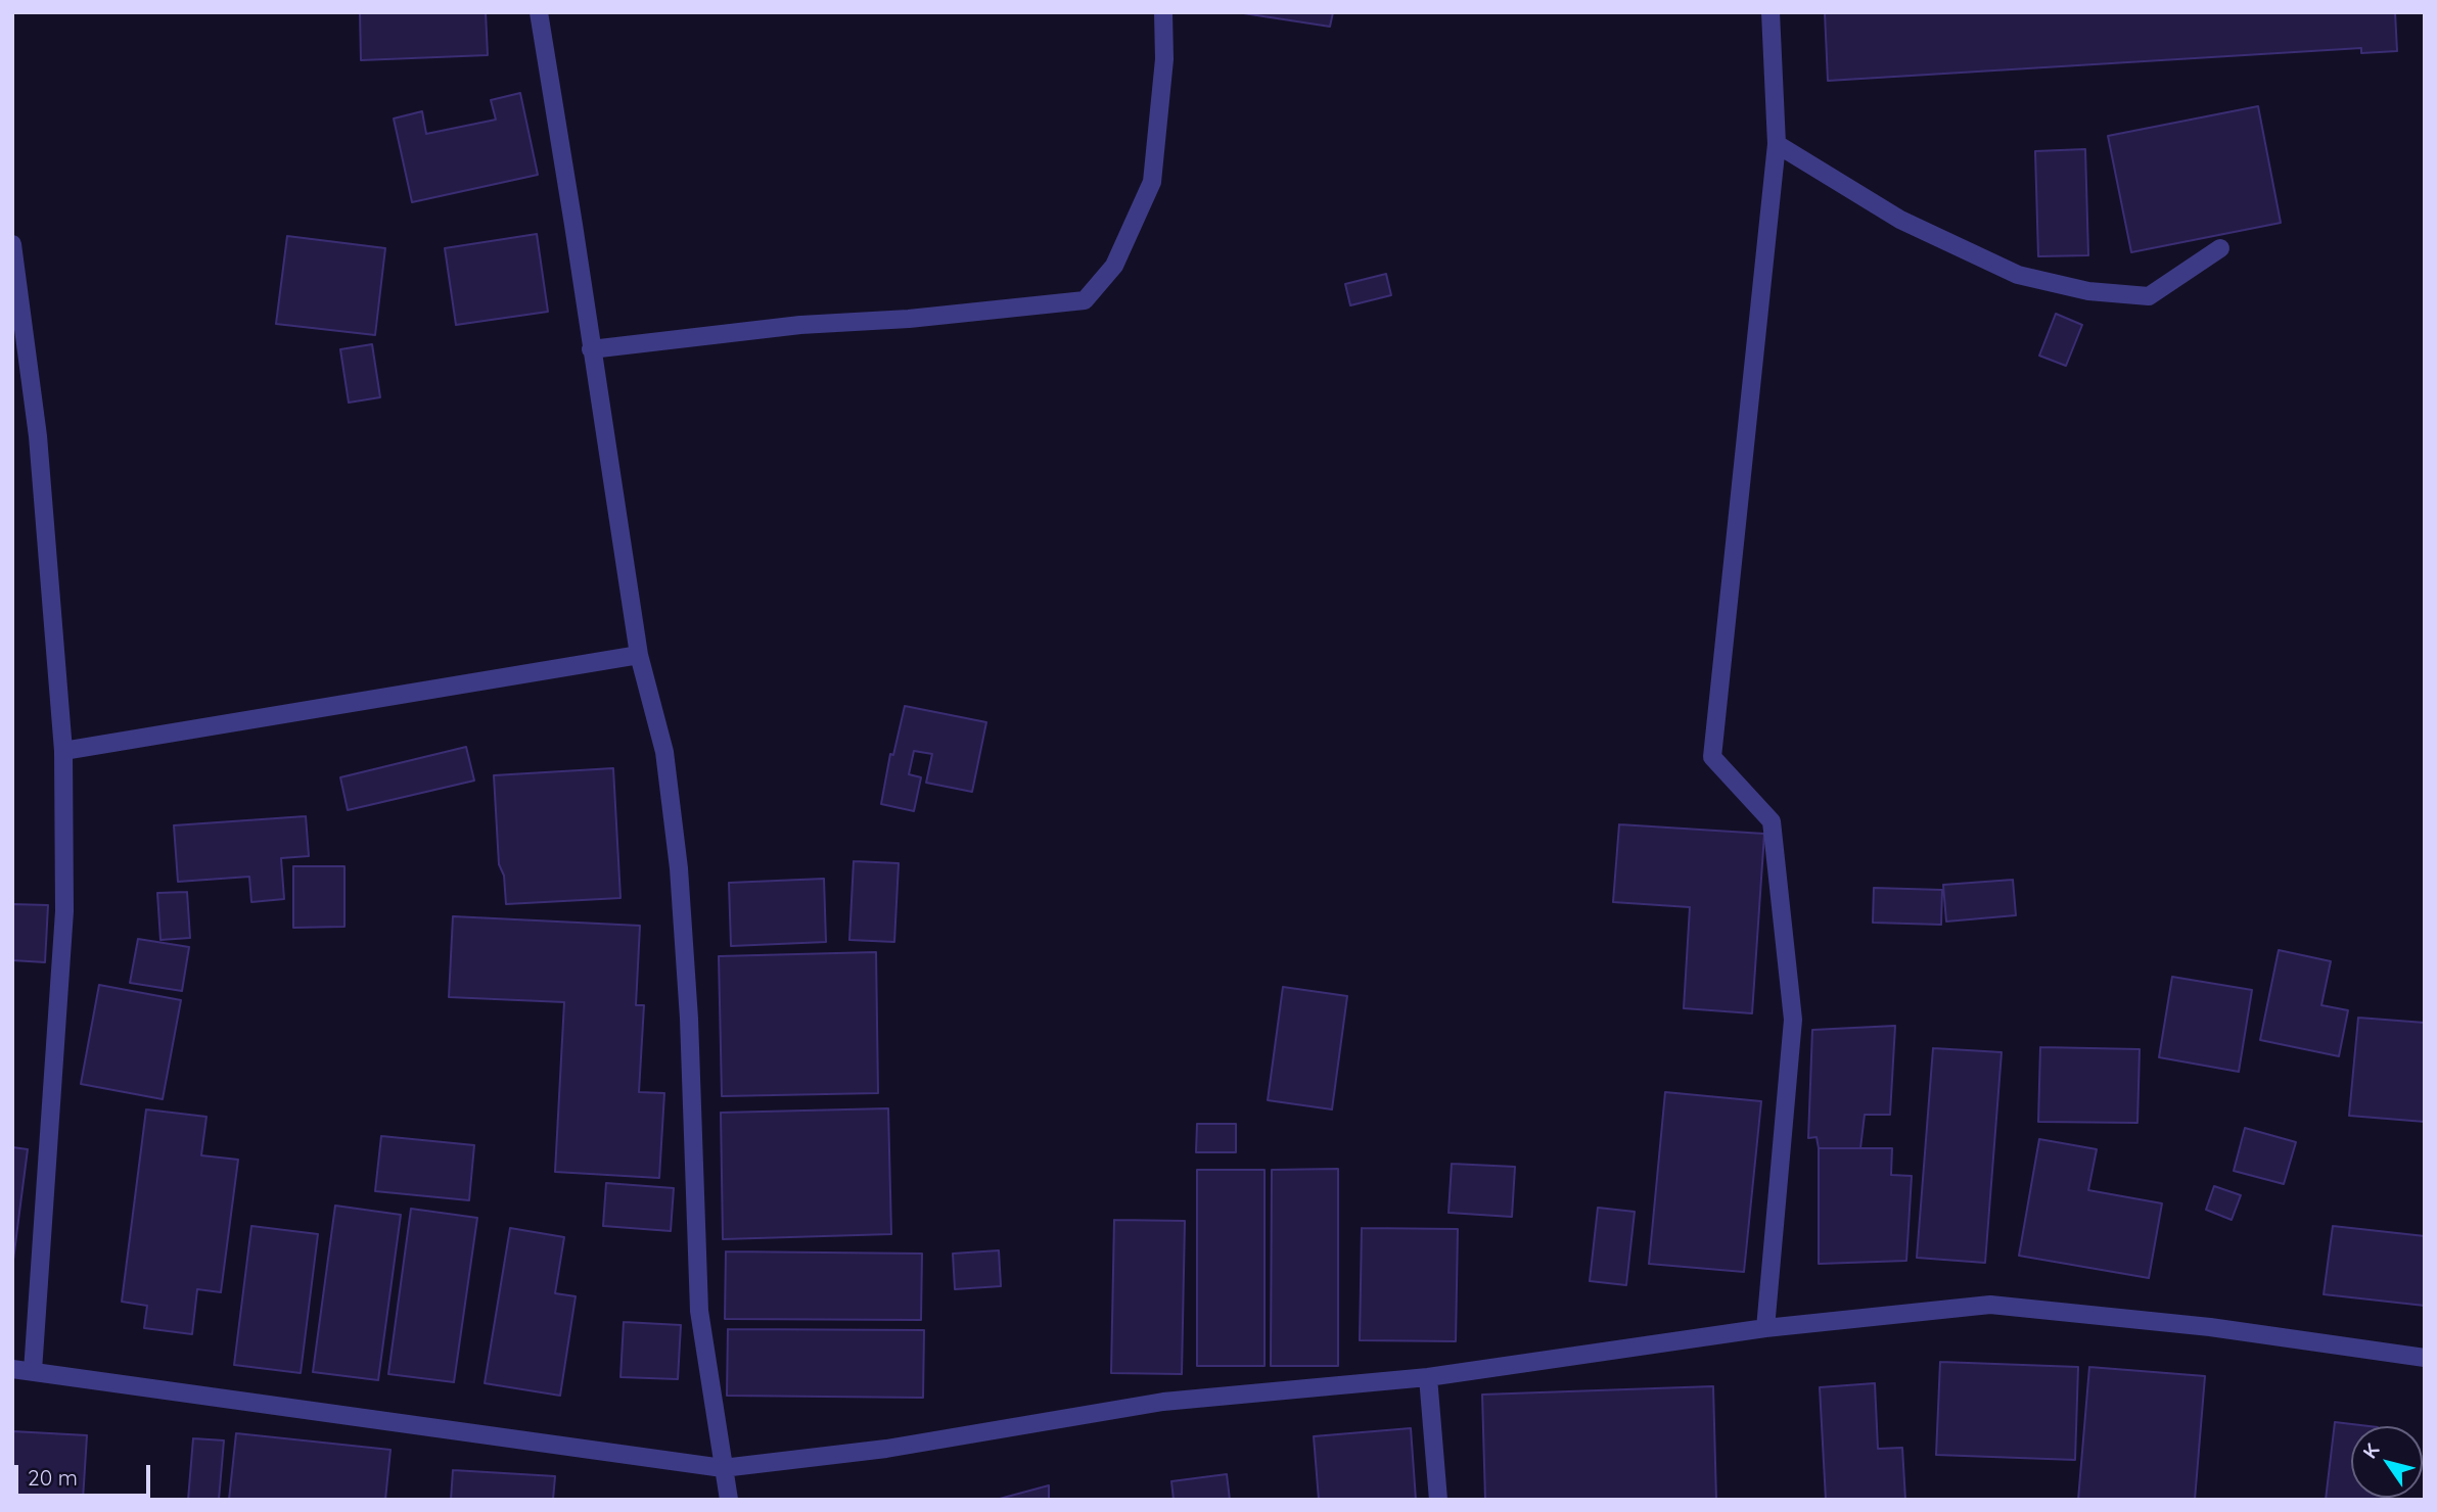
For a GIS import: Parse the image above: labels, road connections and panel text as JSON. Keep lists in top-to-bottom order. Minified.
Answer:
{"scale_bar":"20 m","north":"top left"}
